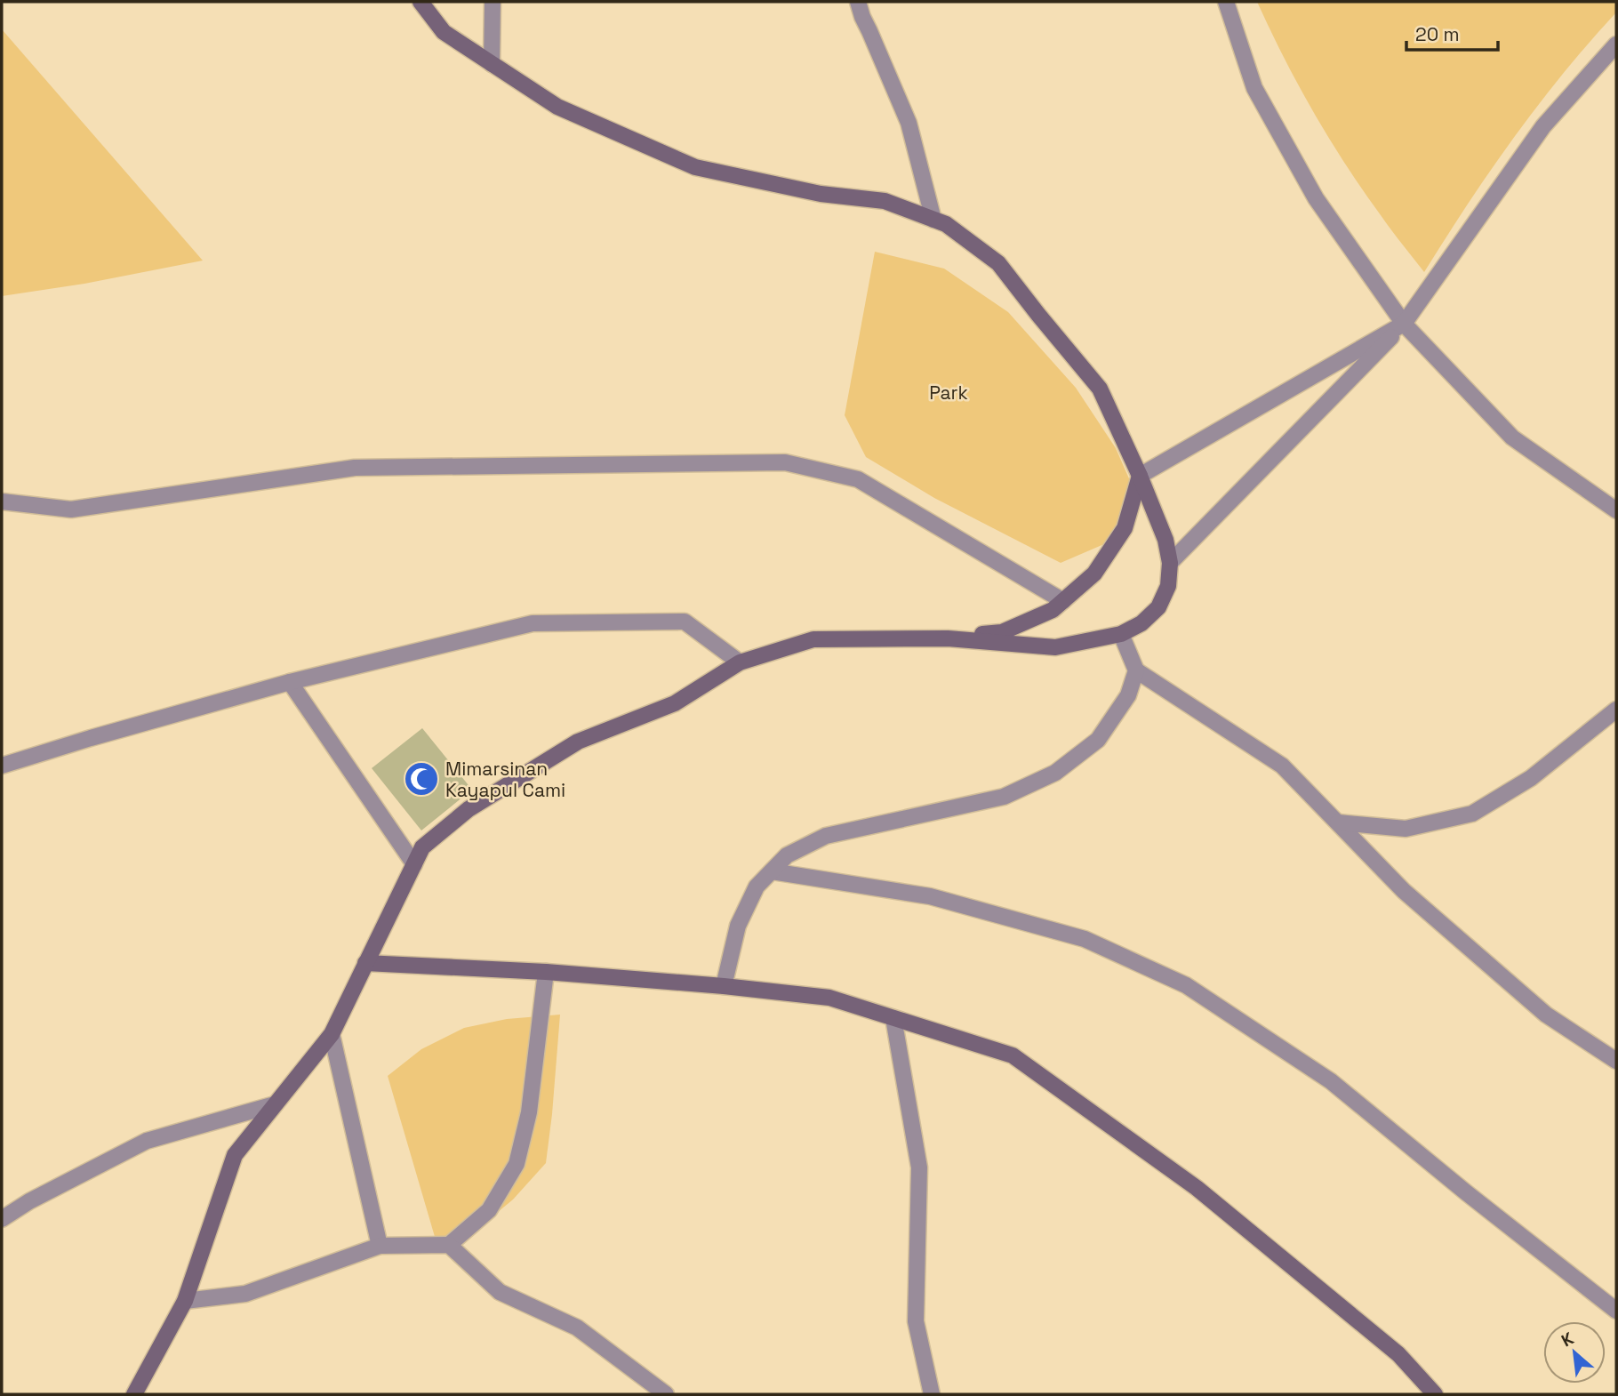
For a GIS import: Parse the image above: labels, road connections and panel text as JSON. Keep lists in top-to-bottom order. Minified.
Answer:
{"parks":["Park"],"places":{"mosque":["Mimarsinan Kayapul Cami"]},"scale_bar":"20 m","north":"top left"}
